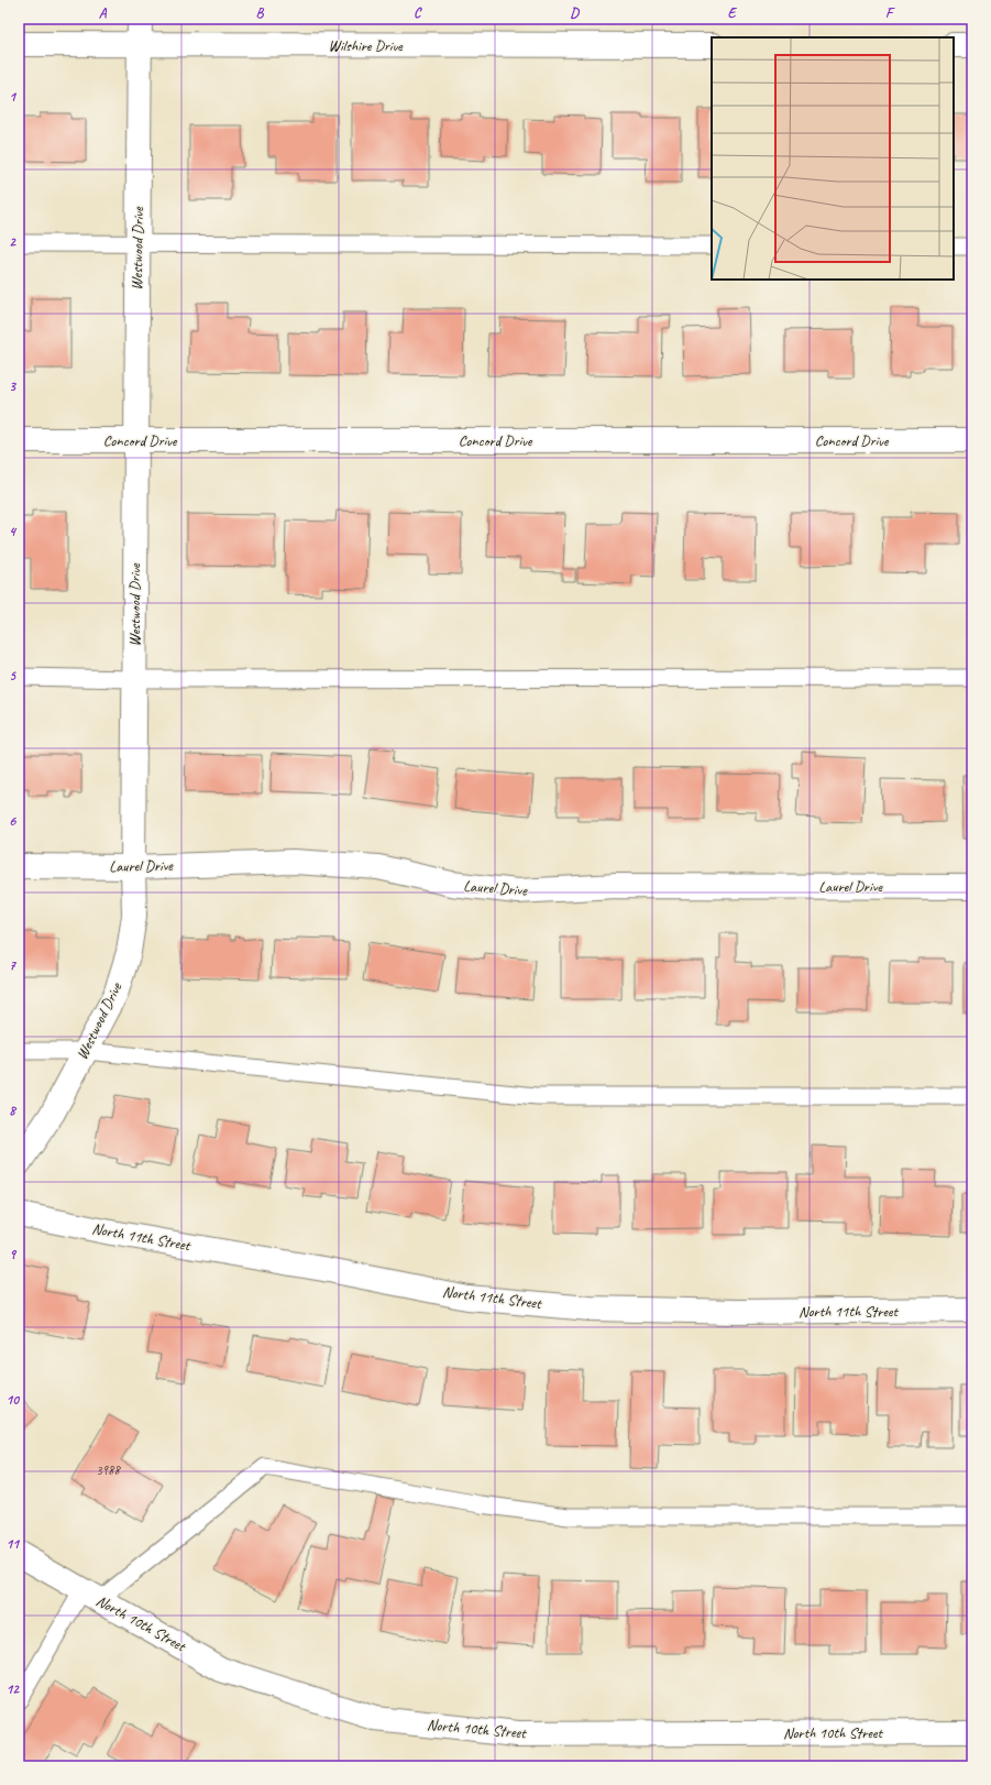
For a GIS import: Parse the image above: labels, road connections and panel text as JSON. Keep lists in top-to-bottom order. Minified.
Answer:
{"streets":{"street":["Wilshire Drive","Westwood Drive","Concord Drive","Laurel Drive","North 11th Street","North 10th Street"]},"crossings":[["Wilshire Drive","Westwood Drive"],["Westwood Drive","Concord Drive"],["Westwood Drive","Laurel Drive"]],"house_numbers":["3988"],"grid":{"columns":["A","B","C","D","E","F"],"rows":["1","2","3","4","5","6","7","8","9","10","11","12"]}}
